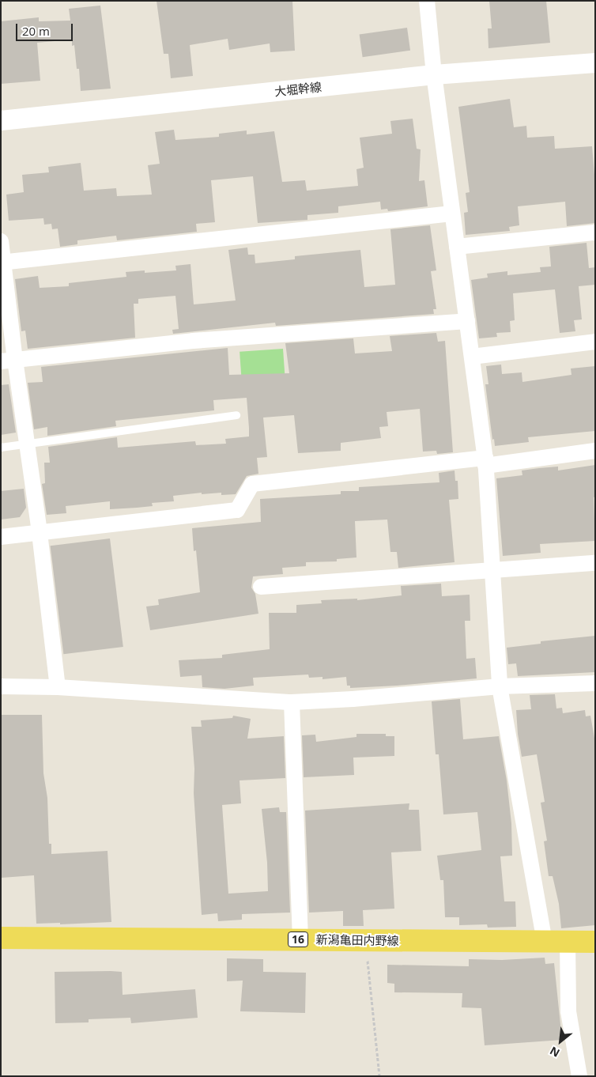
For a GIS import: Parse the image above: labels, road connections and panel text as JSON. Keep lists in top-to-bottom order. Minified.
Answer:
{"streets":{"main road":["16","新潟亀田内野線"],"street":["大堀幹線"]},"scale_bar":"20 m","north":"bottom left"}
